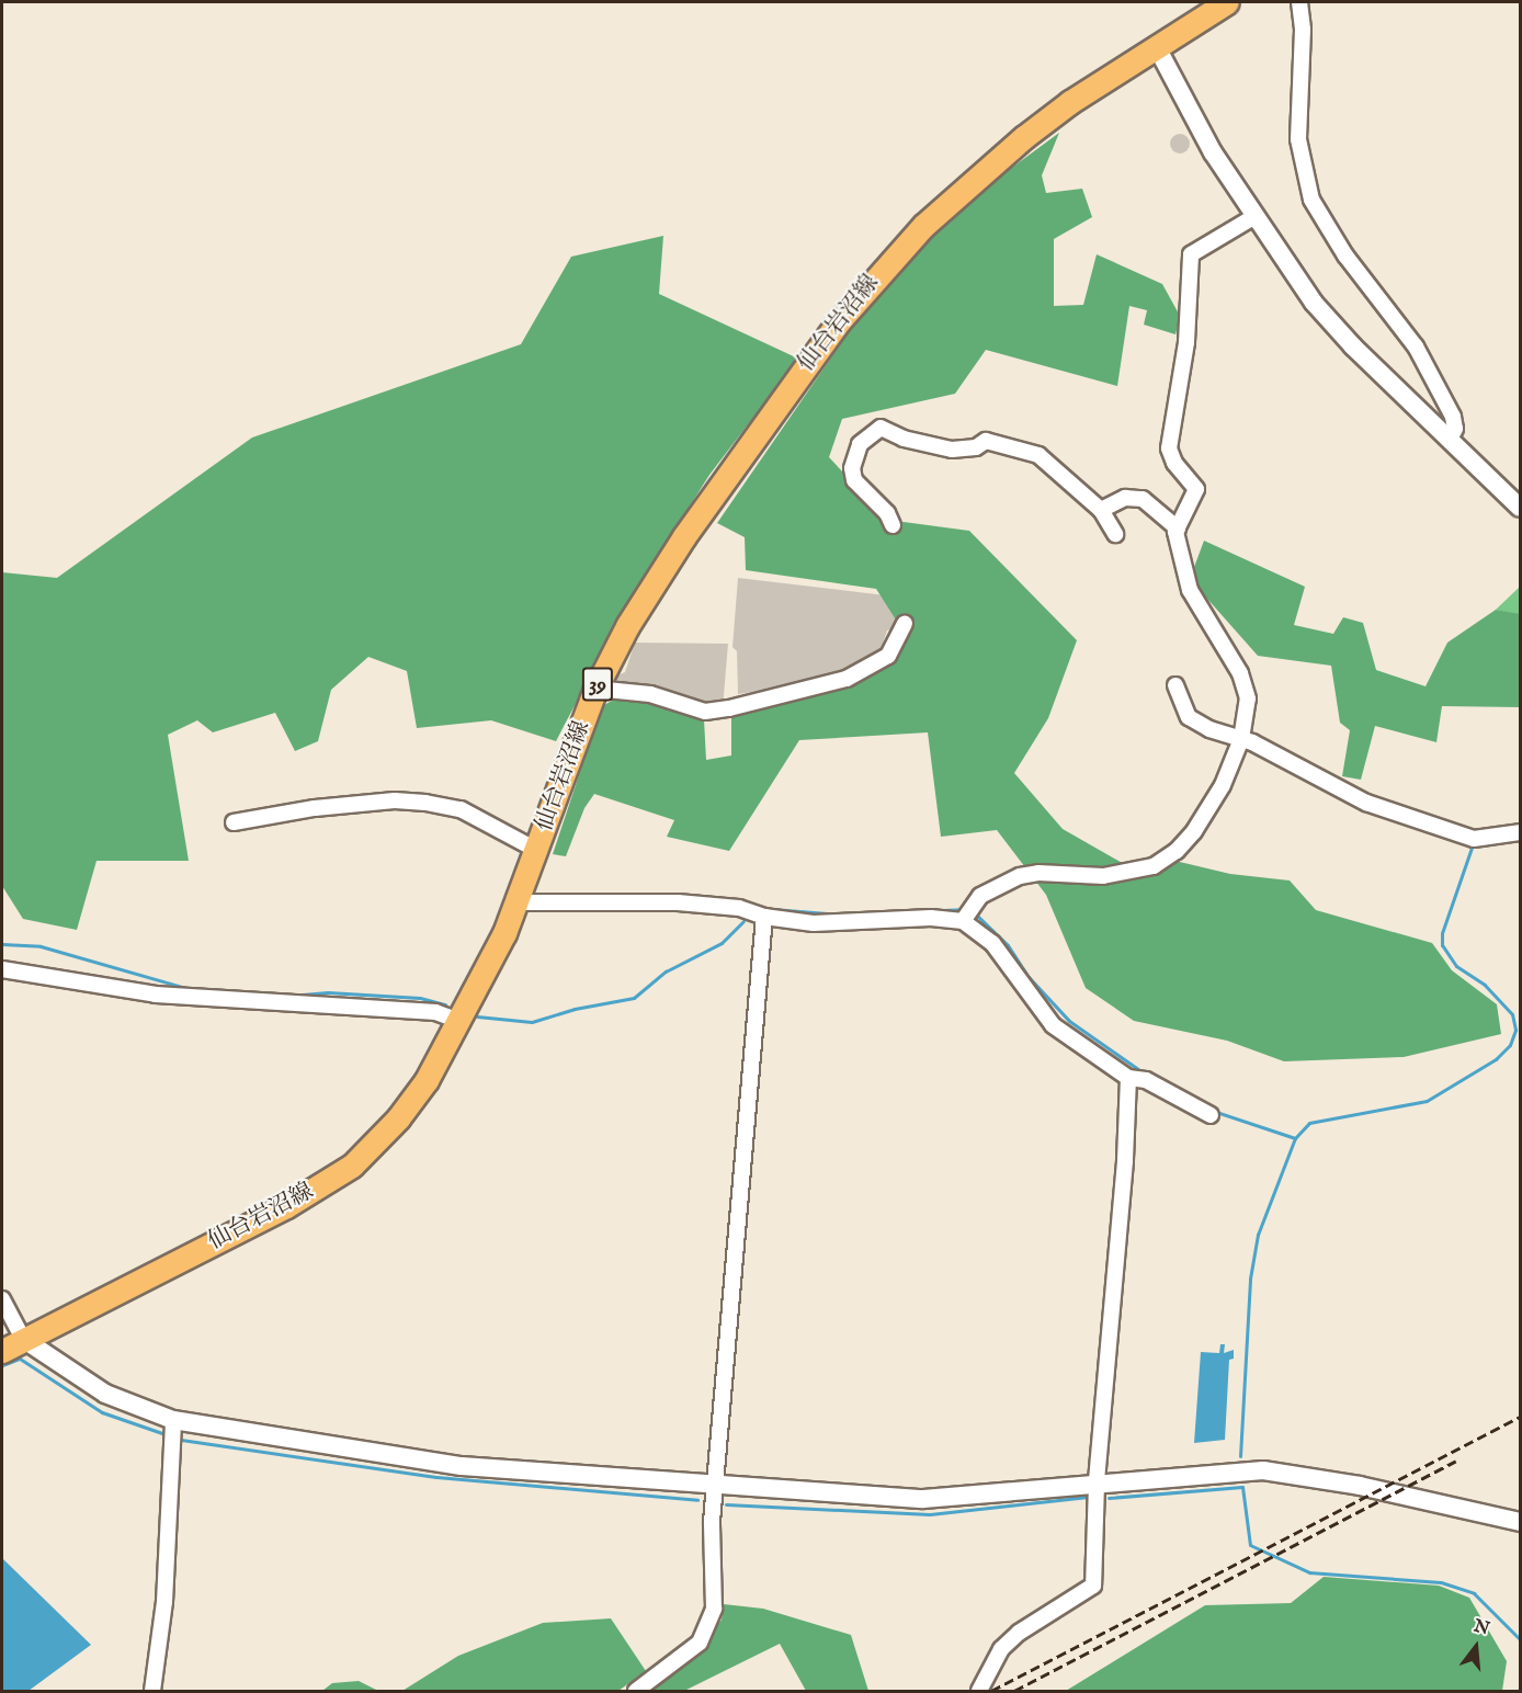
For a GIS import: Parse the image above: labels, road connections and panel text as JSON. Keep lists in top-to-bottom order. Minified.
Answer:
{"streets":{"main road":["仙台岩沼線","39"]},"north":"top"}
